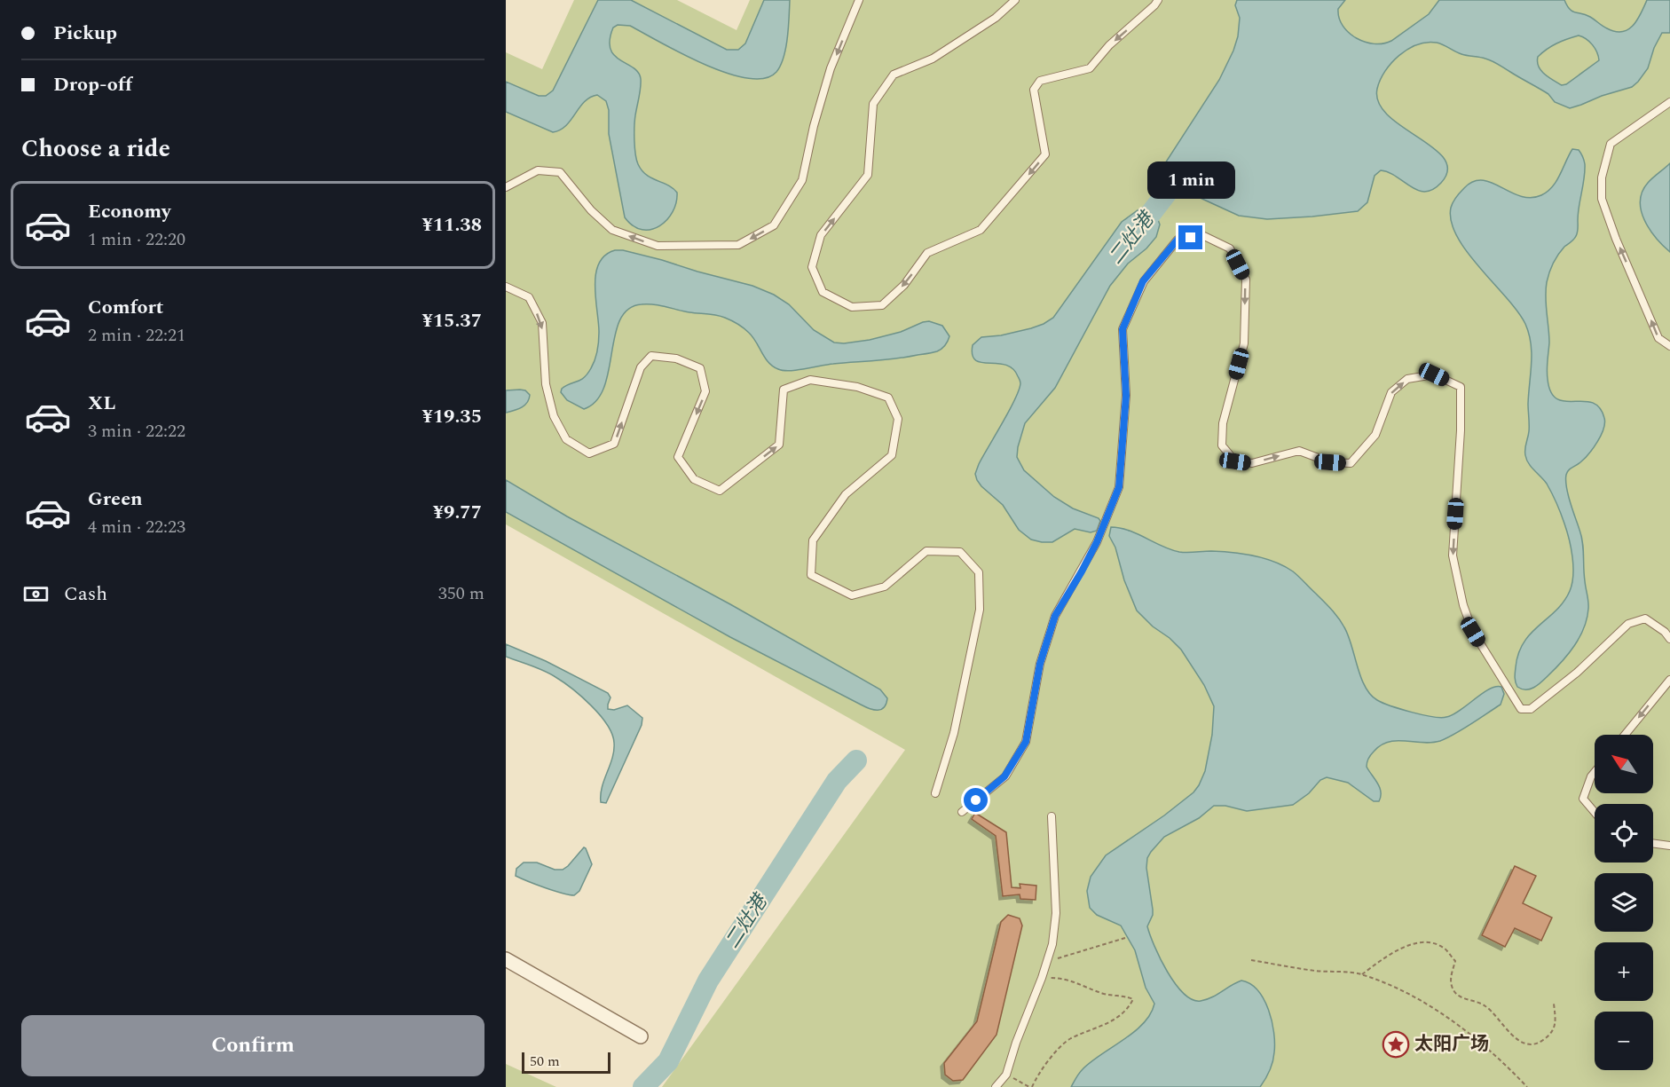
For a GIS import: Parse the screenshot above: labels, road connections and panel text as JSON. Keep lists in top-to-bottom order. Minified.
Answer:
{"water":["二灶港"],"places":{"place":["太阳广场"]},"scale_bar":"50 m","north":"top left","page":{"banner":["Pickup","Drop-off"],"heading":"Choose a ride","bubble":"1 min","list":[{"name":"Economy","note":"1 min · 22:20","value":"¥11.38"},{"name":"Comfort","note":"2 min · 22:21","value":"¥15.37"},{"name":"XL","note":"3 min · 22:22","value":"¥19.35"},{"name":"Green","note":"4 min · 22:23","value":"¥9.77"}],"pay":["Cash","350 m"],"map_buttons":["+","−"],"buttons":"Confirm","scale":"50 m"}}
